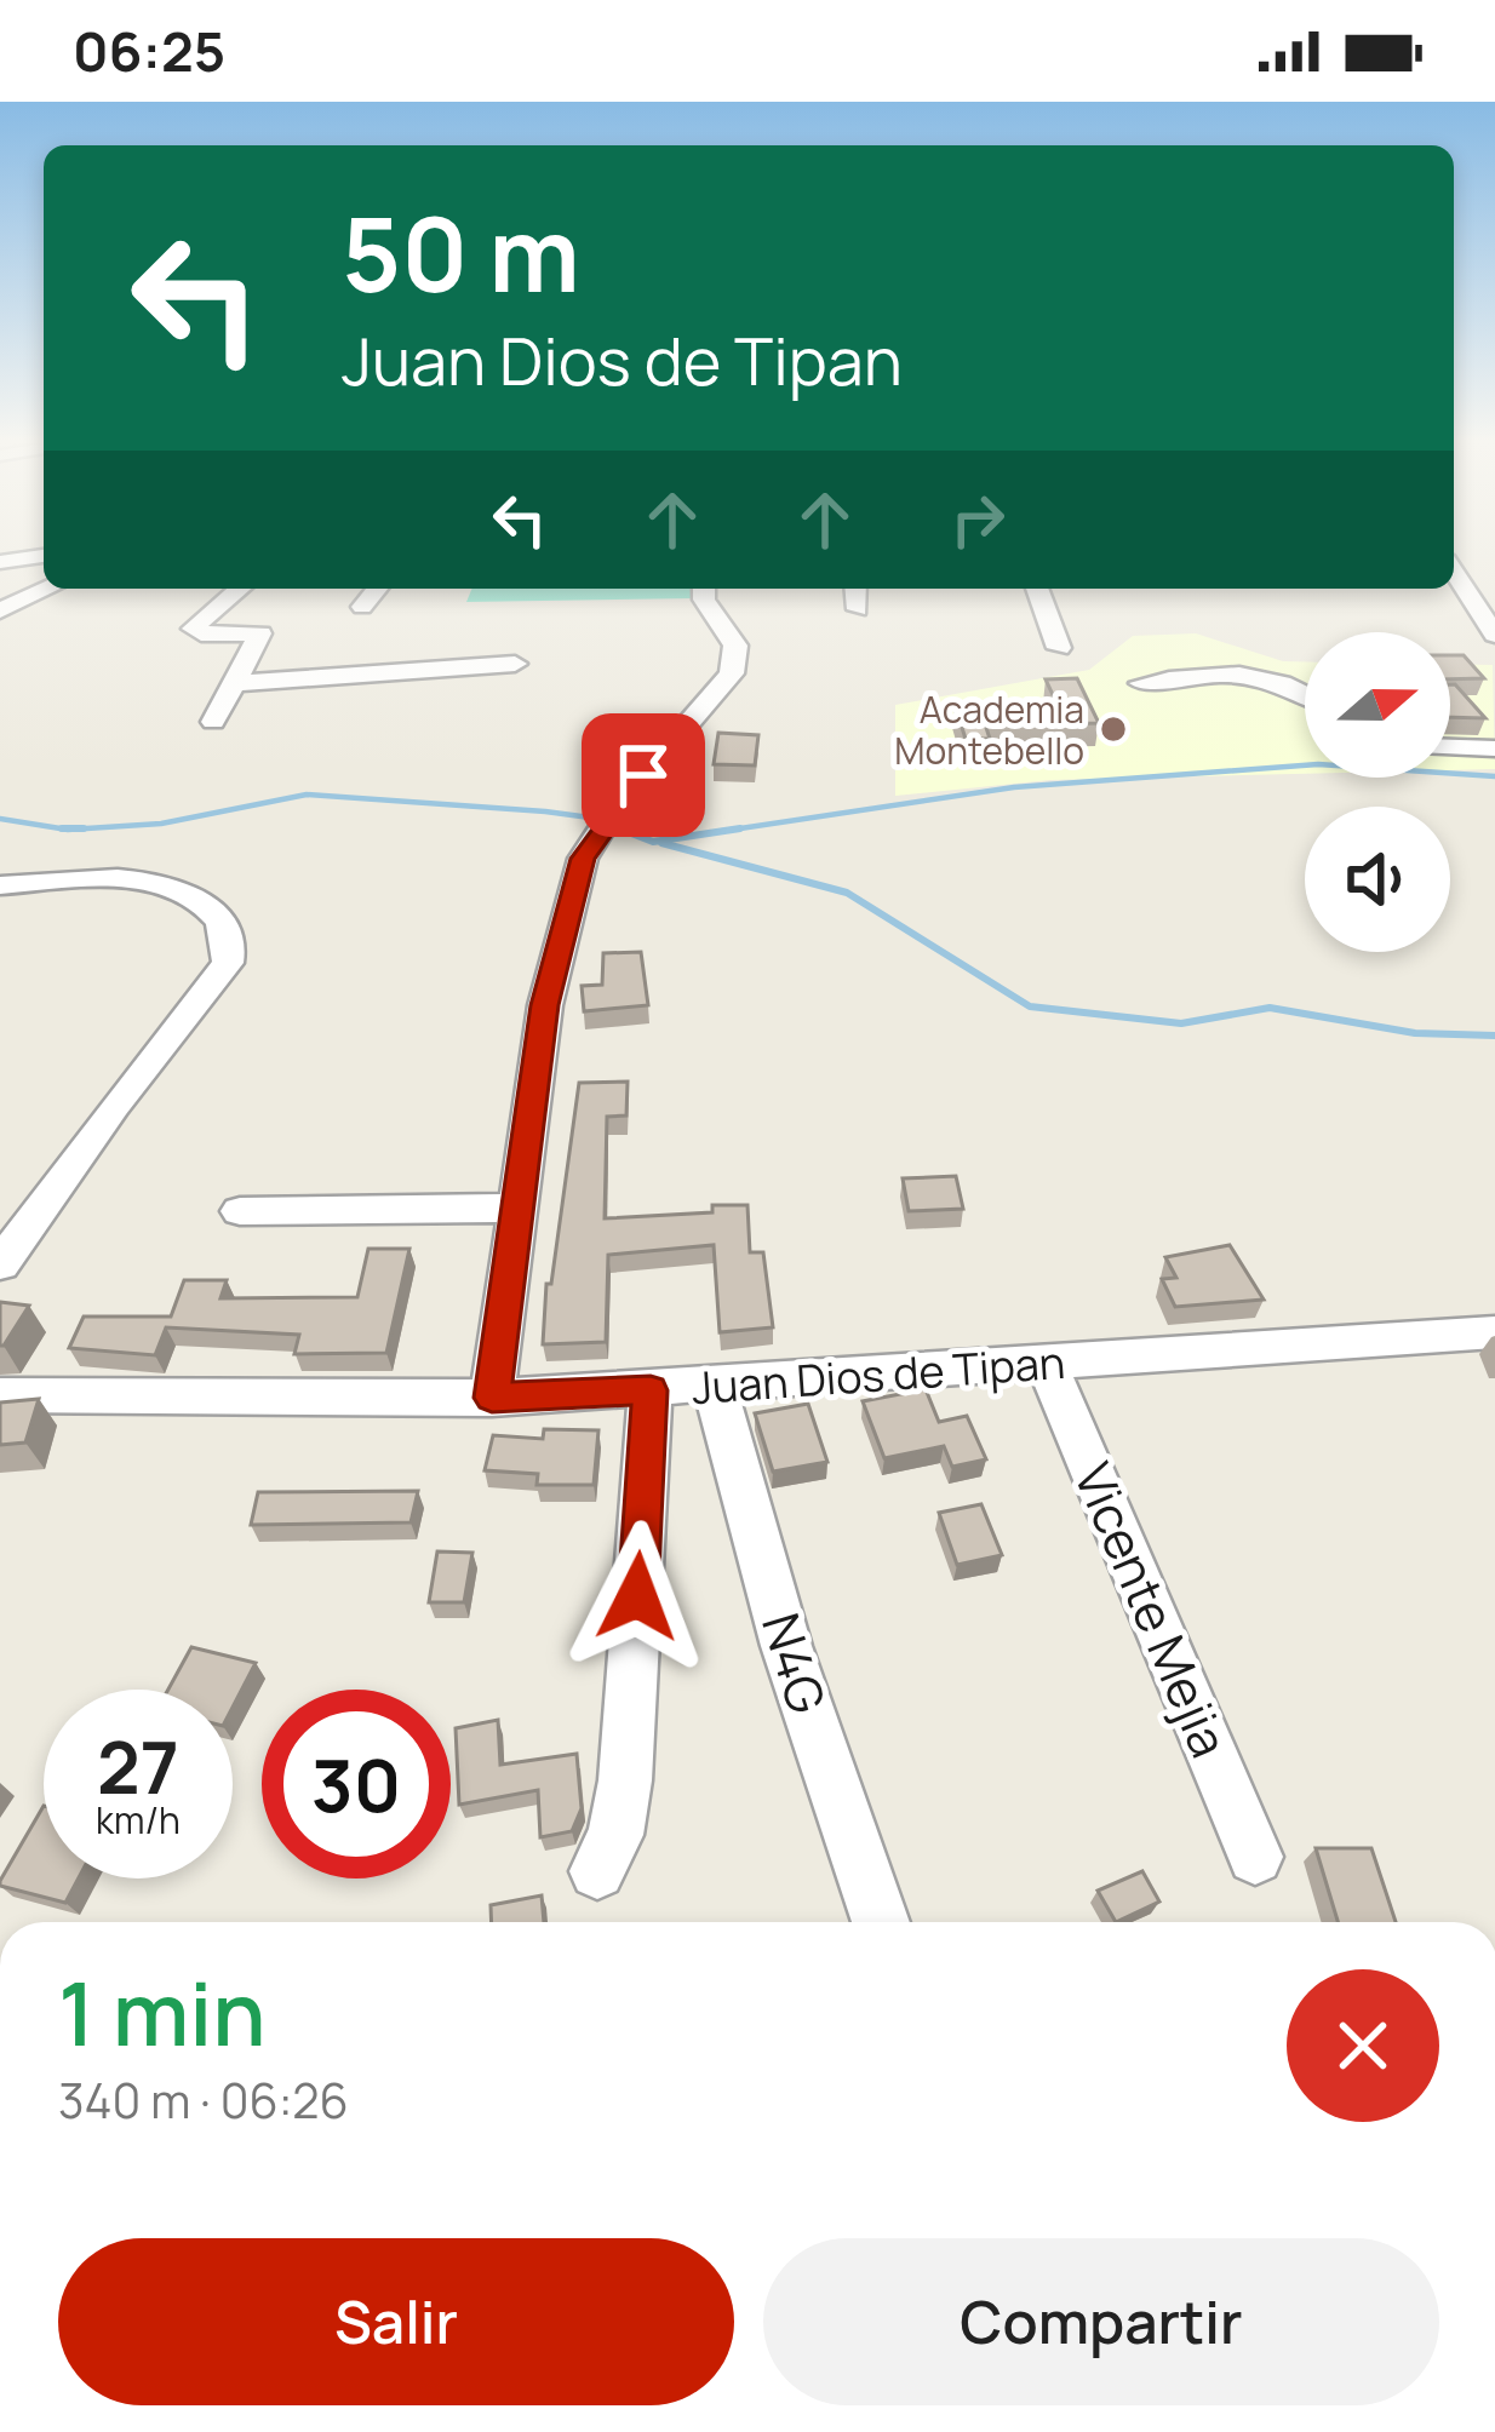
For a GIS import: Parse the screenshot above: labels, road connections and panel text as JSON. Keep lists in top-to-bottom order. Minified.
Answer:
{"streets":{"street":["Juan Dios de Tipan","Vicente Mejia","N4G"]},"crossings":[["Juan Dios de Tipan","Vicente Mejia"],["Juan Dios de Tipan","N4G"]],"places":["Academia Montebello"],"north":"right","page":{"status":"06:25","turn":["50 m","Juan Dios de Tipan"],"speed":"27 km/h","limit":"30","heading":["1 min","340 m · 06:26"],"buttons":["Salir","Compartir"]}}
